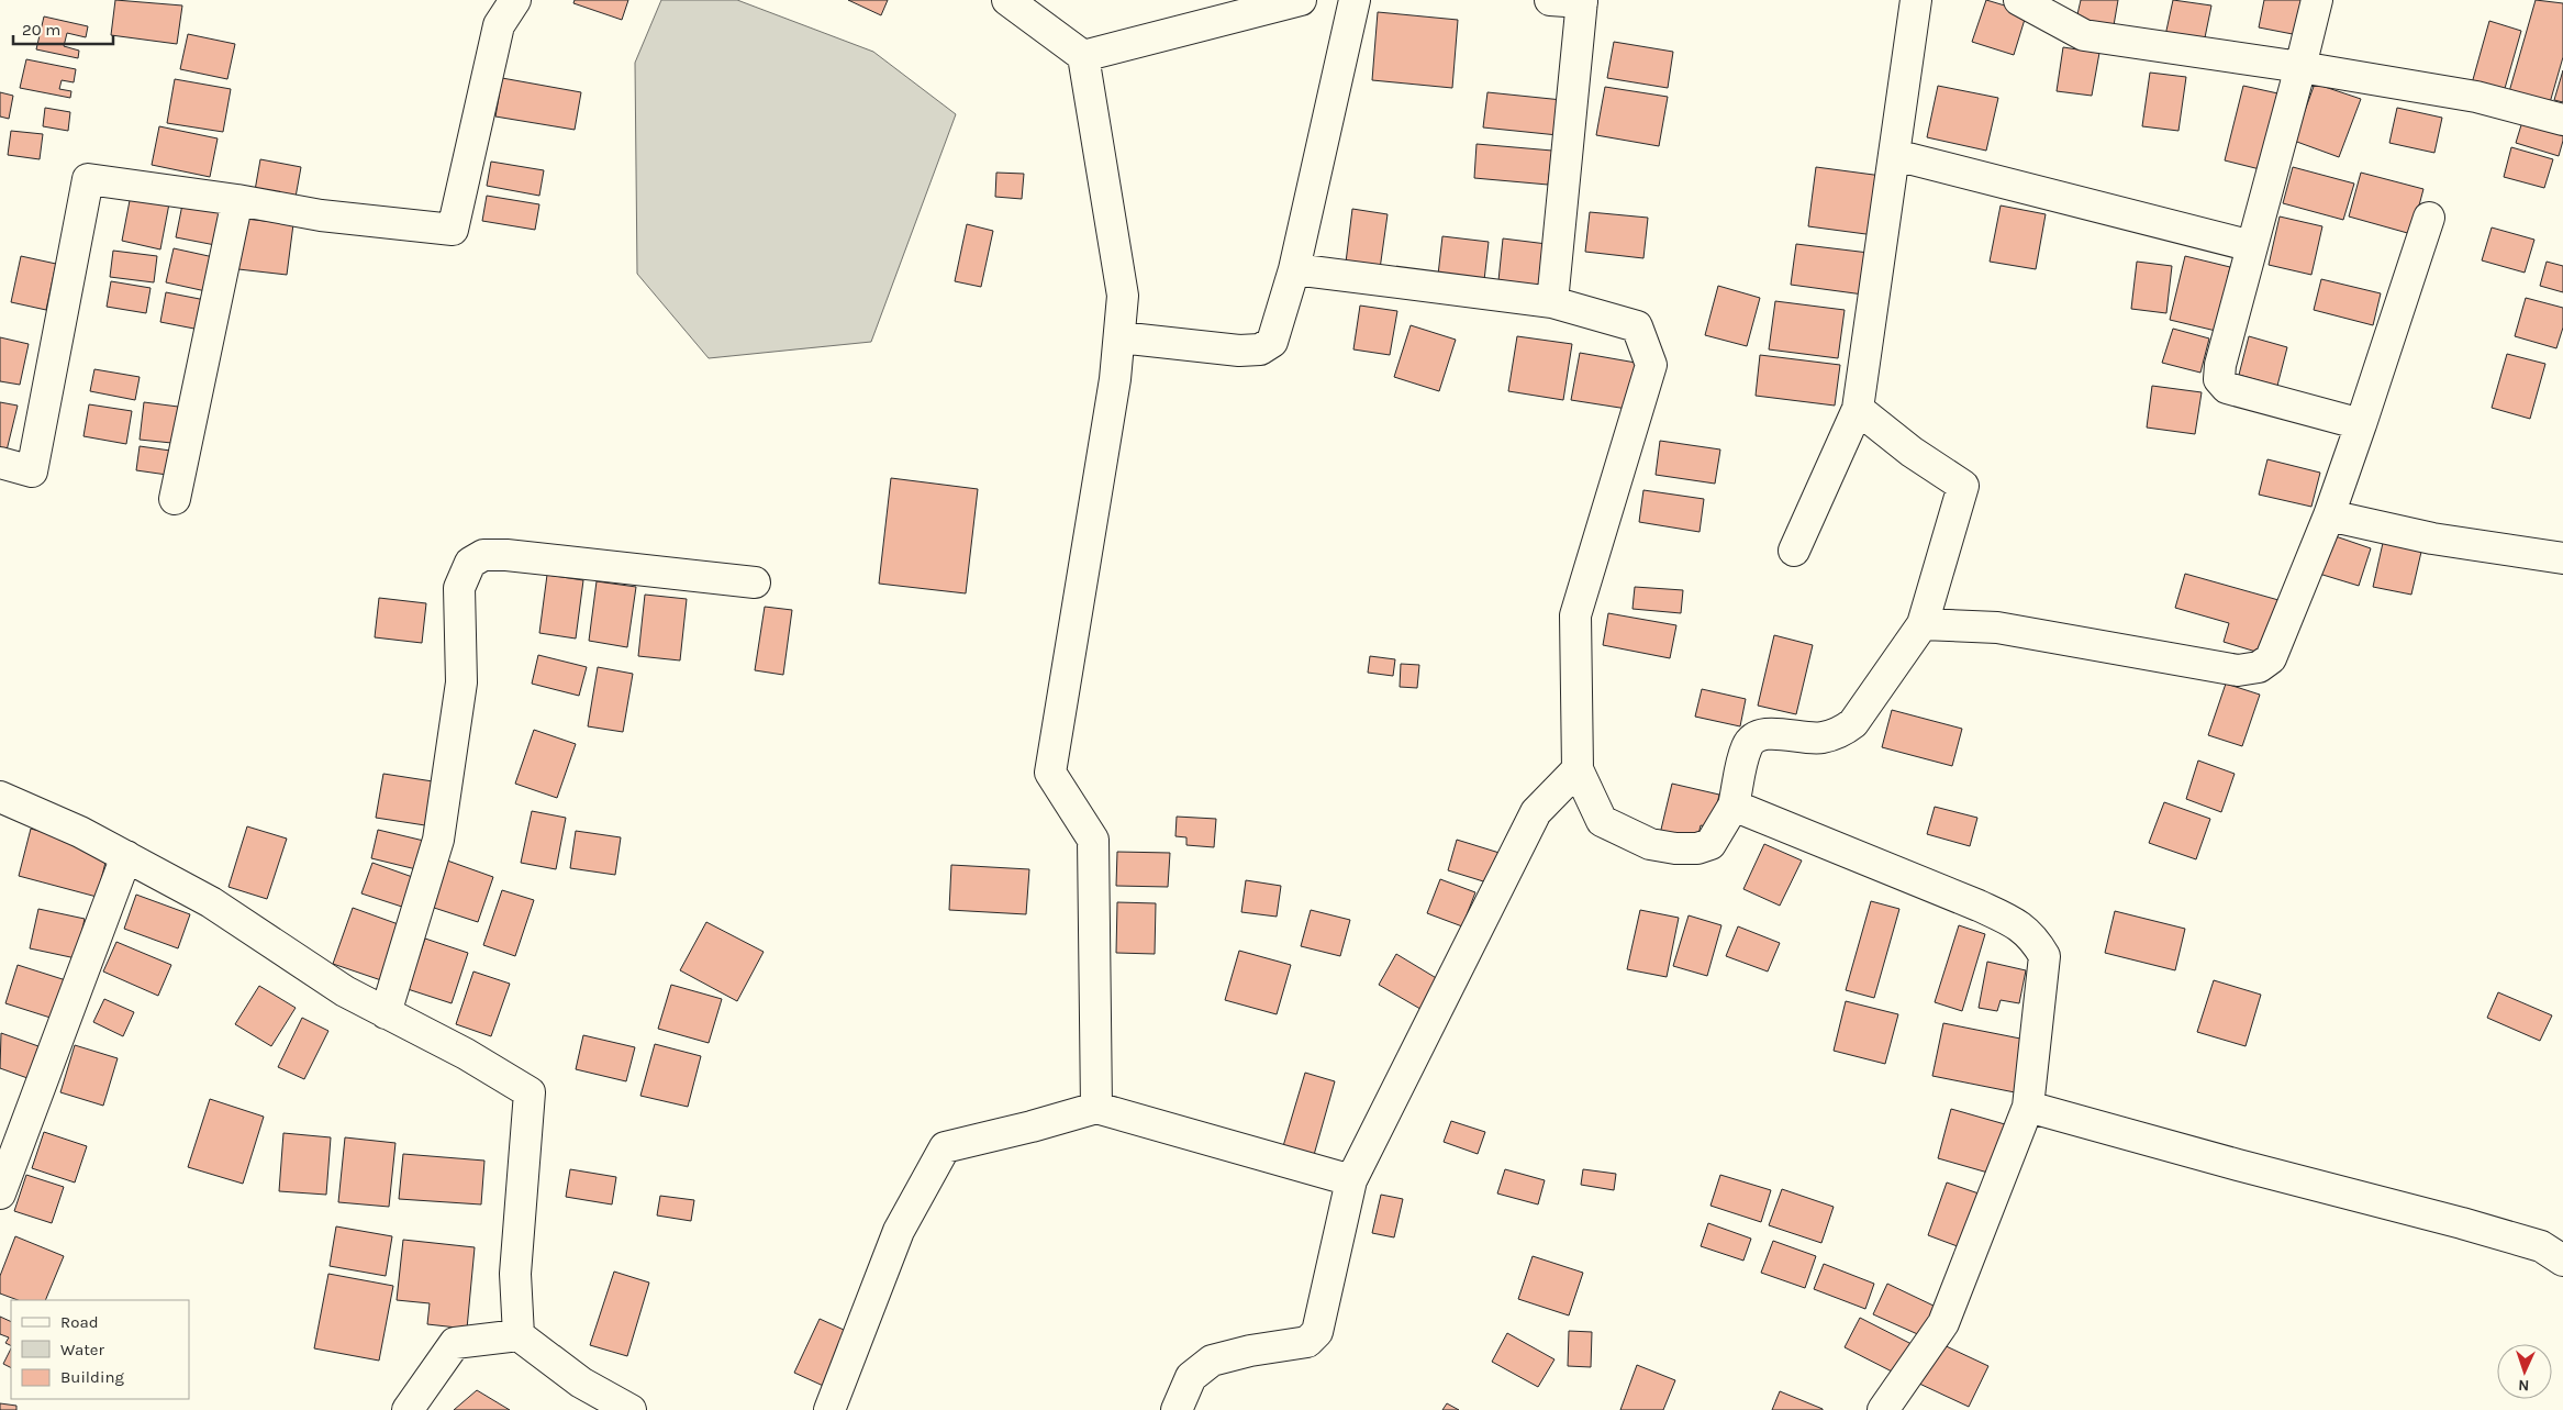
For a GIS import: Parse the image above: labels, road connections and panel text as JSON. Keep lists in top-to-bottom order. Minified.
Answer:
{"legend":["Road","Water","Building"],"scale_bar":"20 m","north":"bottom"}
